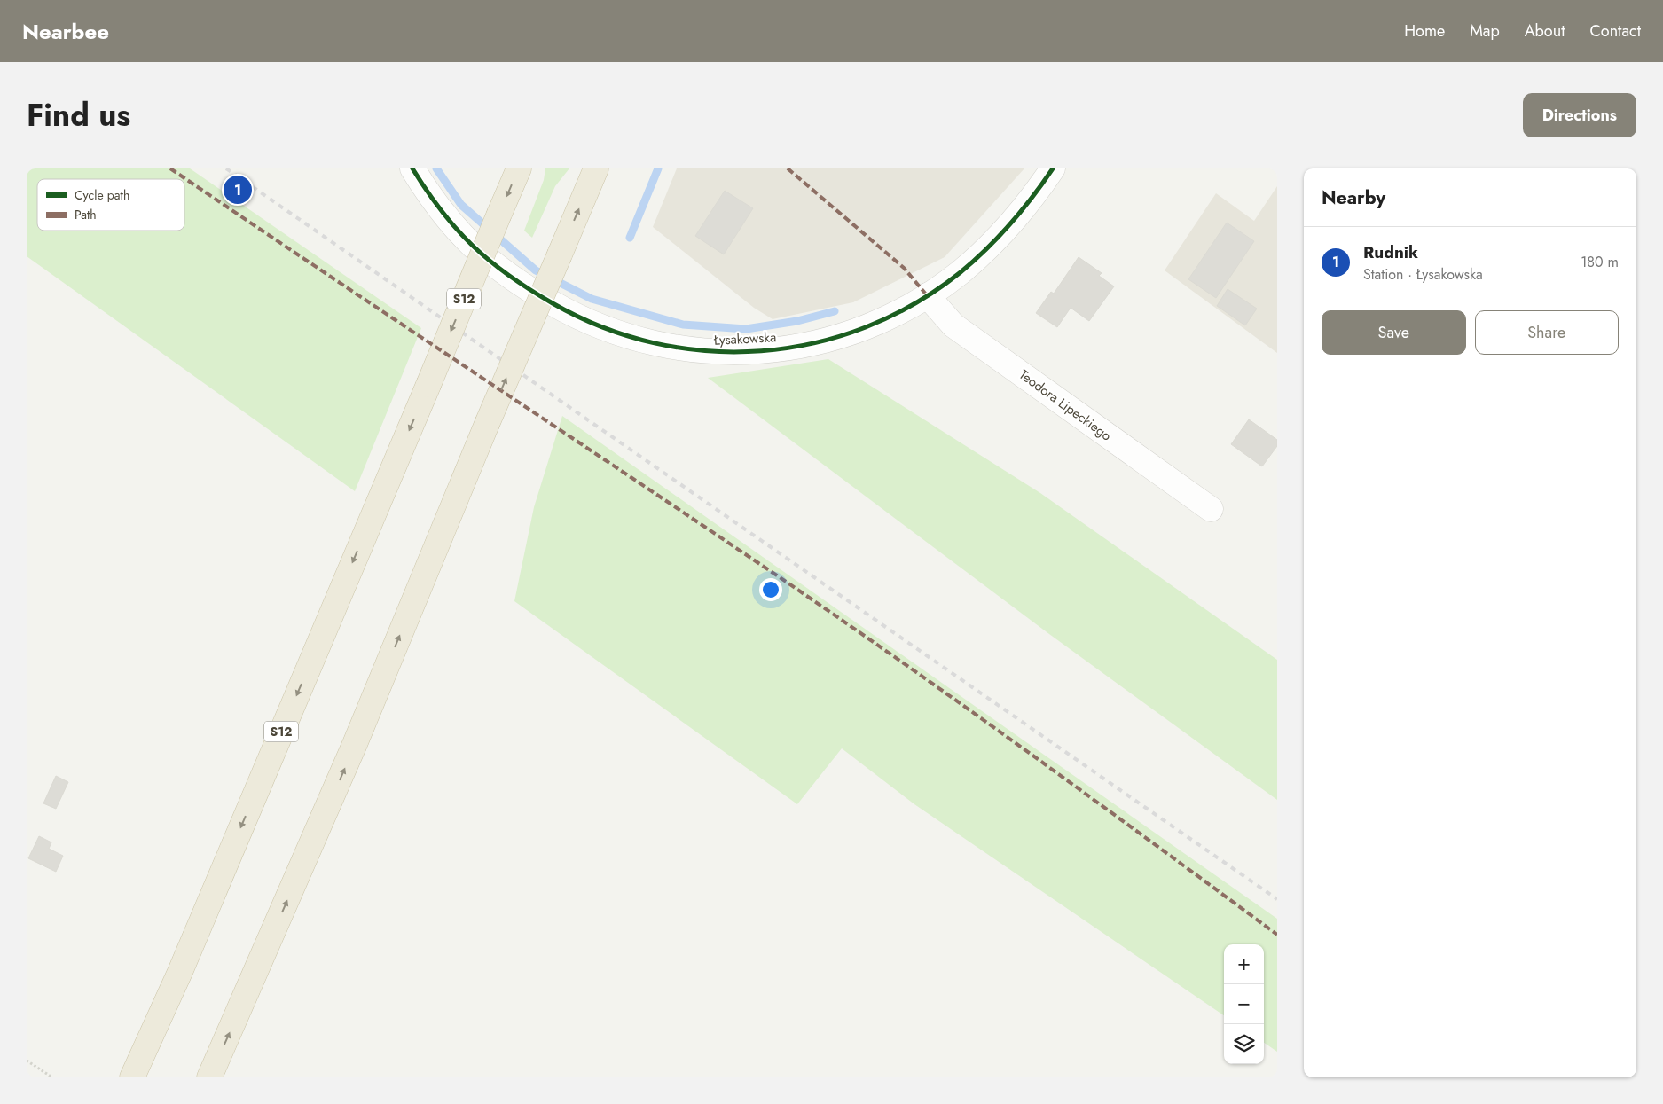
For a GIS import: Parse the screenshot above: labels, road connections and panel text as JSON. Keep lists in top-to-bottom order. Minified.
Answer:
{"streets":{"highway":["S12"],"street":["Łysakowska","Teodora Lipeckiego"]},"crossings":[["Łysakowska","Teodora Lipeckiego"]],"legend":["Cycle path","Path"],"page":{"header":"Nearbee","nav":["Home","Map","About","Contact"],"title":"Find us","buttons":["Directions",["Save","Share"]],"heading":"Nearby","pins":"1","list":[{"mark":"1","name":"Rudnik","note":"Station · Łysakowska","value":"180 m"}],"map_buttons":["+","−"]}}
